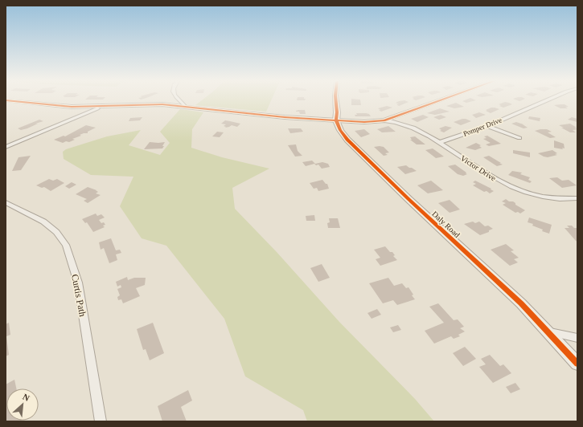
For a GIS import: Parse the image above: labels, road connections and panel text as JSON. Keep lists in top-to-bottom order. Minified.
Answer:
{"streets":{"street":["Pomper Drive","Victor Drive","Daly Road","Curtis Path"]},"crossings":[["Pomper Drive","Victor Drive"]],"north":"top right"}
